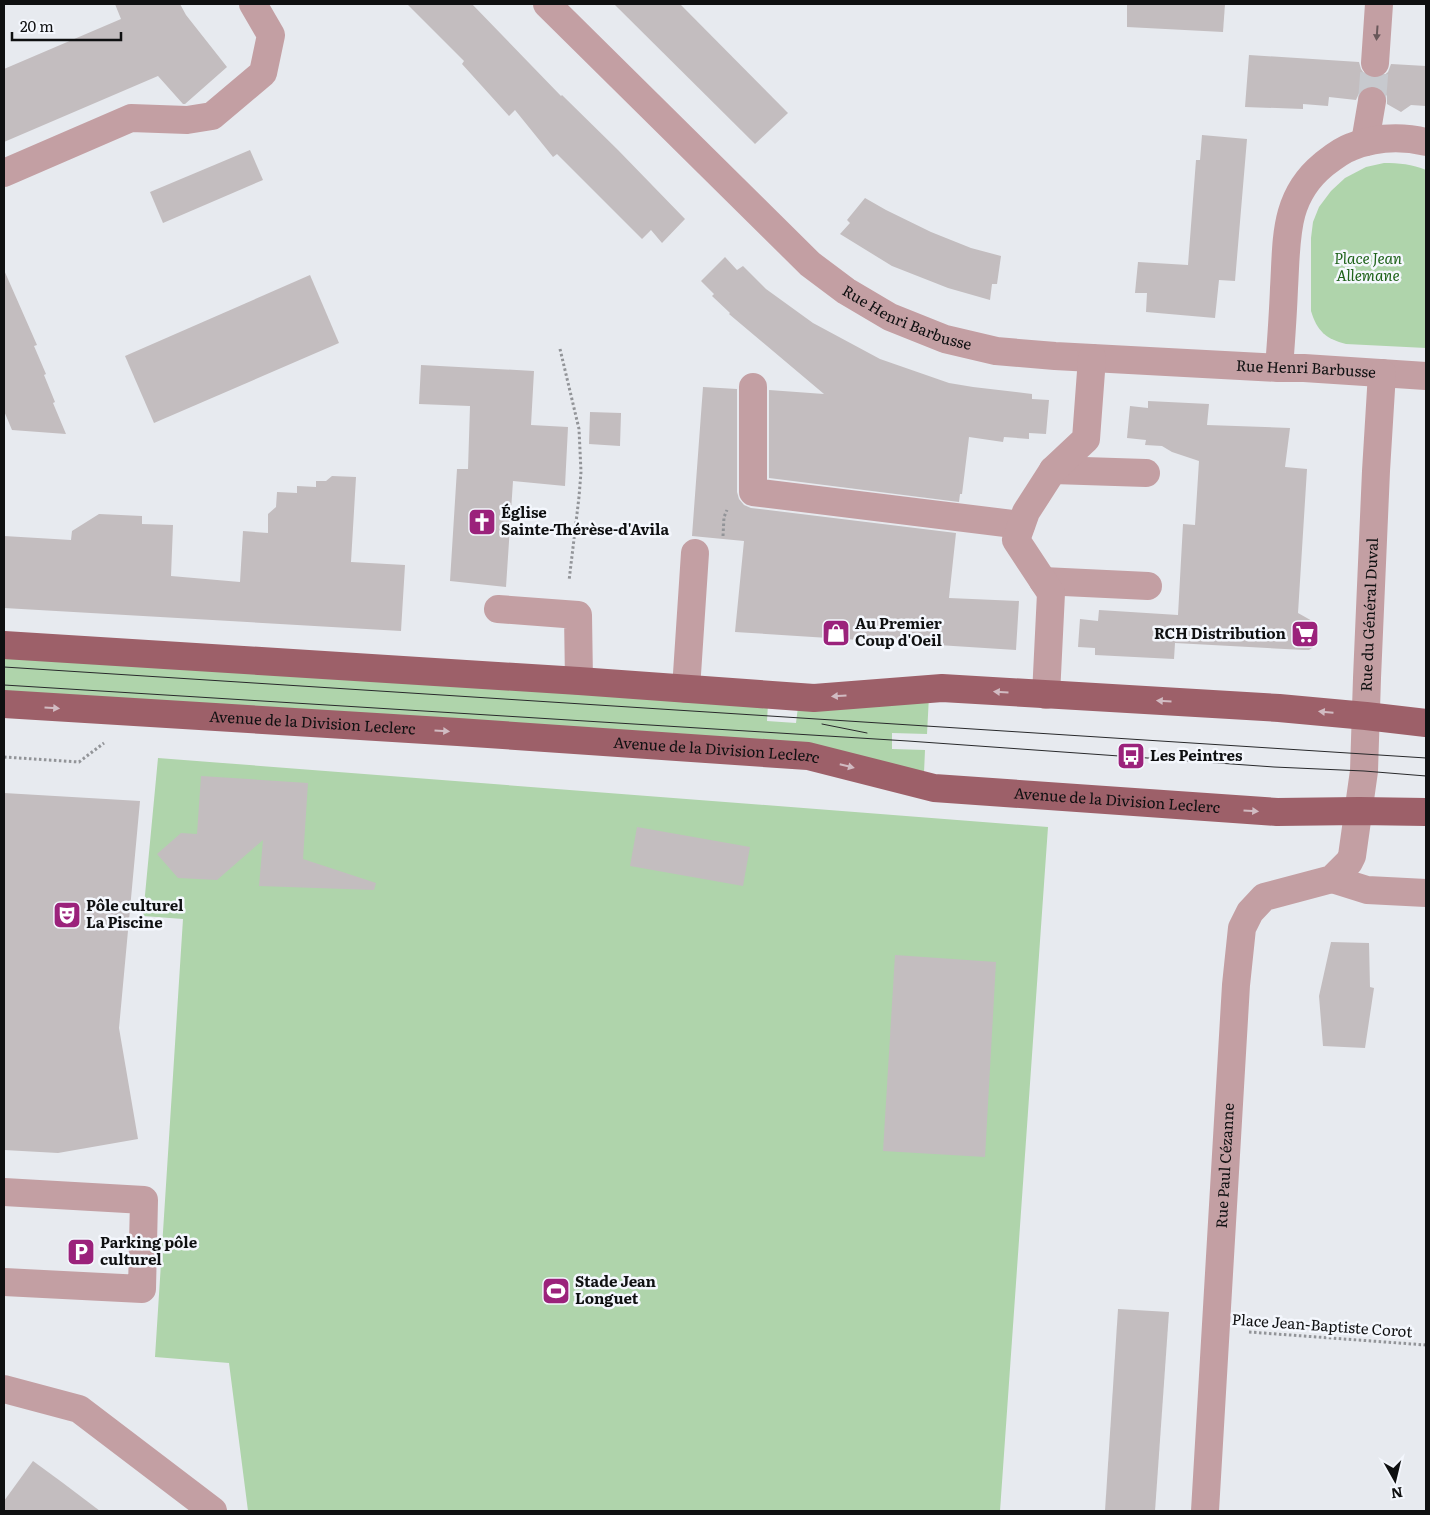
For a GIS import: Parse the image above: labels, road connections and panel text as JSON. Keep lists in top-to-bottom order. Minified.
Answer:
{"streets":{"main road":["Avenue de la Division Leclerc"],"street":["Rue Henri Barbusse","Rue du Général Duval","Rue Paul Cézanne"],"path":["Place Jean-Baptiste Corot"]},"crossings":[["Rue Henri Barbusse","Rue du Général Duval"],["Rue du Général Duval","Avenue de la Division Leclerc"],["Rue du Général Duval","Rue Paul Cézanne"],["Rue Paul Cézanne","Place Jean-Baptiste Corot"]],"parks":["Place Jean Allemane"],"places":{"church":["Église Sainte-Thérèse-d'Avila"],"shop":["Au Premier Coup d'Oeil"],"supermarket":["RCH Distribution"],"bus stop":["Les Peintres"],"theatre":["Pôle culturel La Piscine"],"parking":["Parking pôle culturel"],"sports":["Stade Jean Longuet"]},"scale_bar":"20 m","north":"bottom"}
